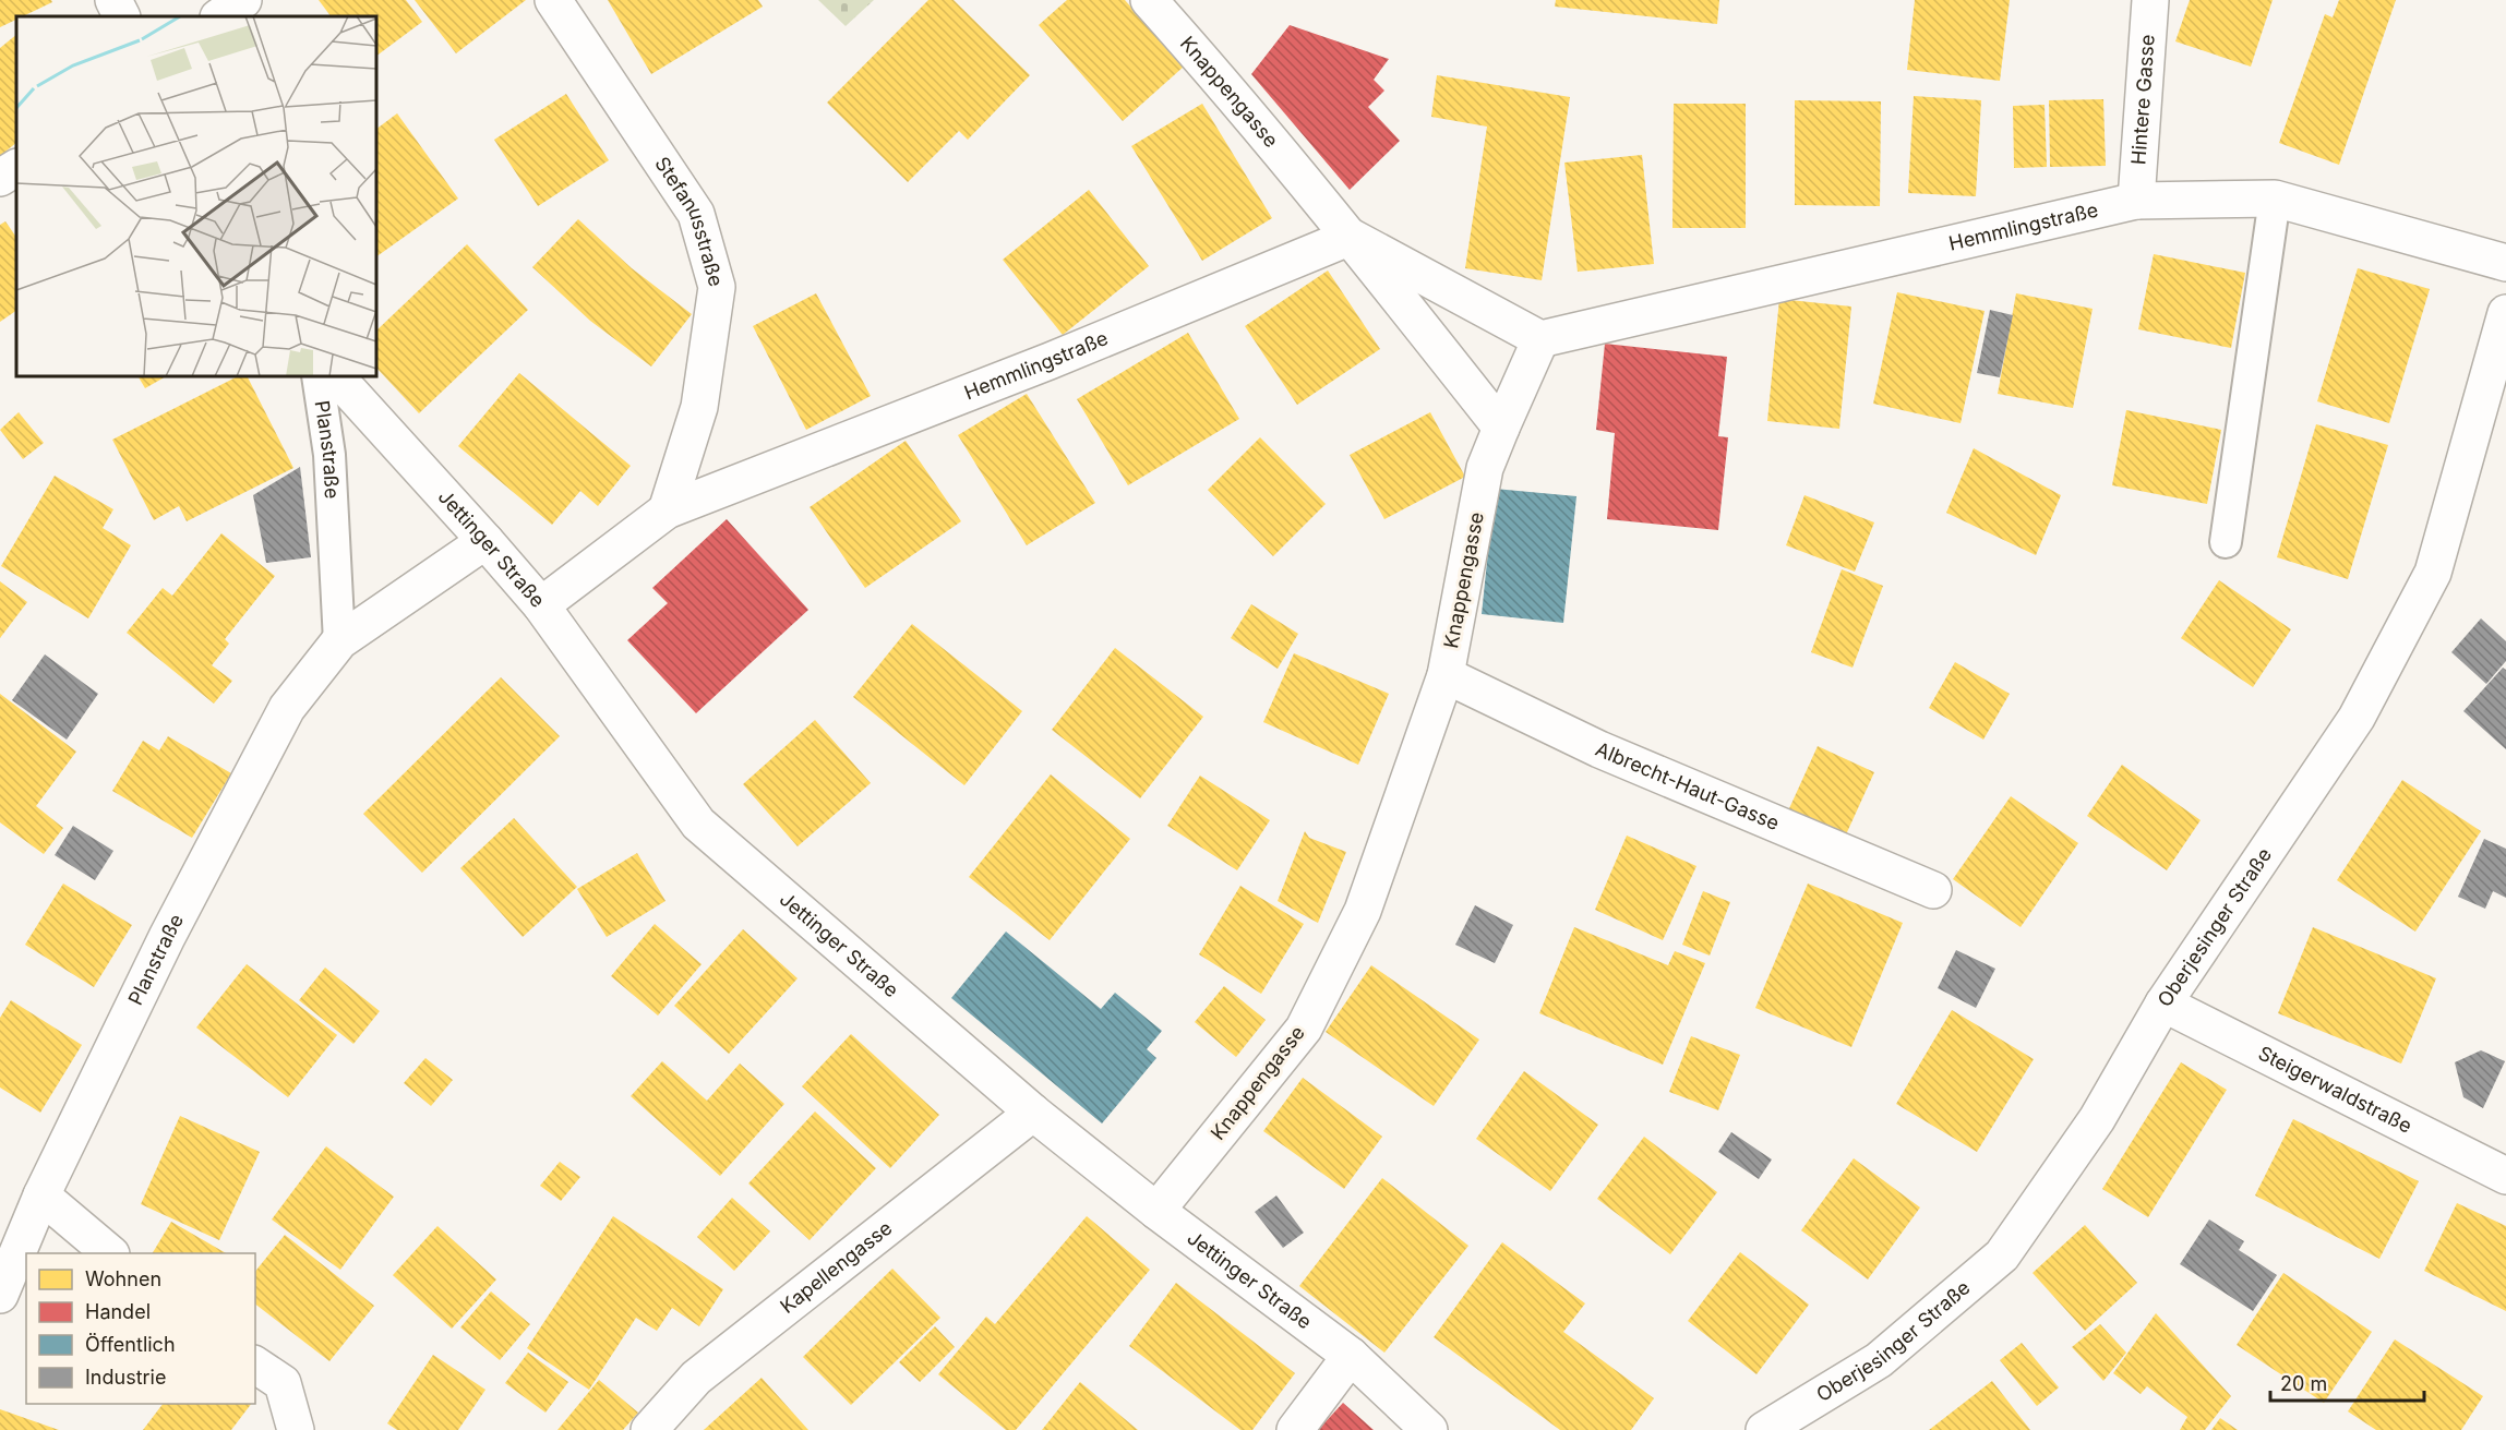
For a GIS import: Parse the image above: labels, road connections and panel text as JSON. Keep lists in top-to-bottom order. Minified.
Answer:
{"streets":{"street":["Knappengasse","Hintere Gasse","Stefanusstraße","Hemmlingstraße","Planstraße","Jettinger Straße","Albrecht-Haut-Gasse","Oberjesinger Straße","Steigerwaldstraße","Kapellengasse"]},"crossings":[["Knappengasse","Hemmlingstraße"],["Knappengasse","Jettinger Straße"],["Knappengasse","Albrecht-Haut-Gasse"],["Hintere Gasse","Hemmlingstraße"],["Stefanusstraße","Hemmlingstraße"],["Hemmlingstraße","Jettinger Straße"],["Planstraße","Jettinger Straße"],["Jettinger Straße","Kapellengasse"],["Oberjesinger Straße","Steigerwaldstraße"]],"legend":["Wohnen","Handel","Öffentlich","Industrie"],"scale_bar":"20 m"}
